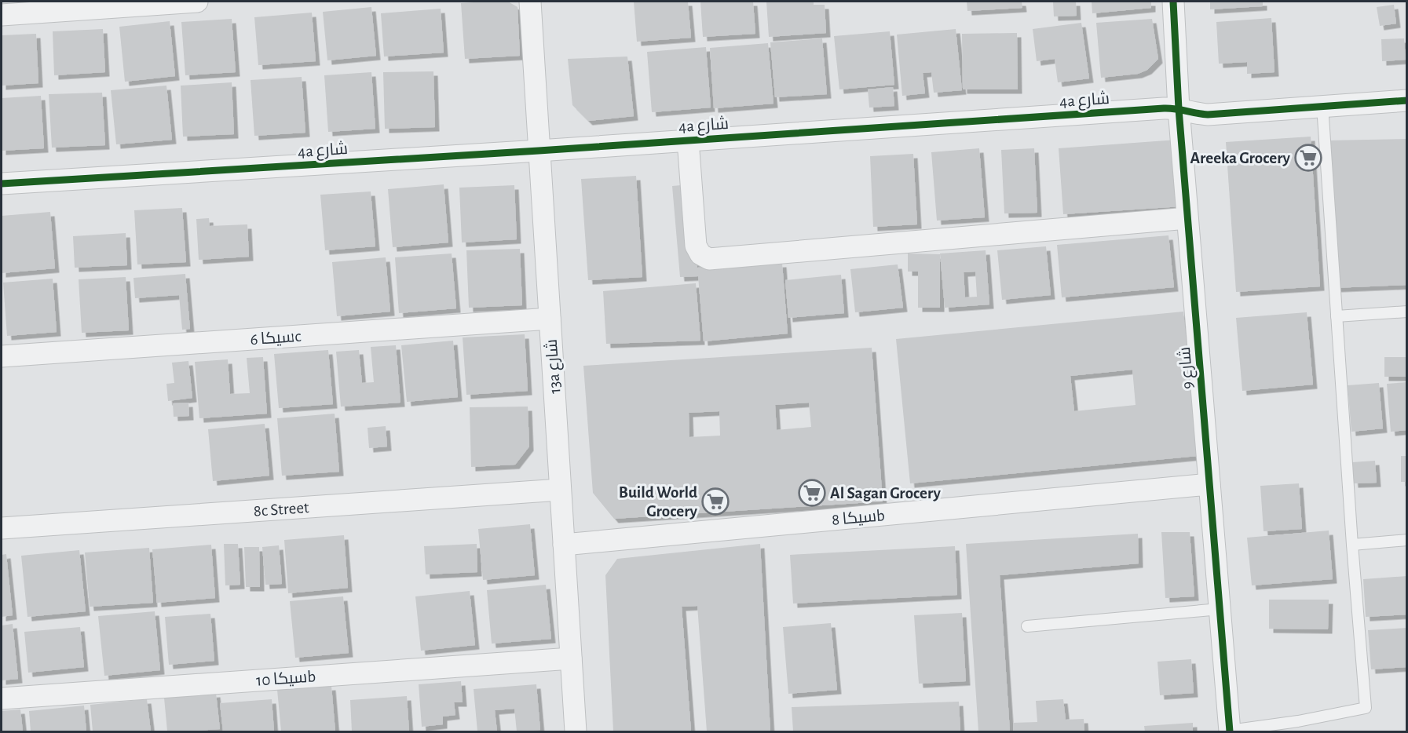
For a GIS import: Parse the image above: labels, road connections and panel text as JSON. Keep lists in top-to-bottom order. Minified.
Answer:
{"streets":{"street":["4a شارع","سيكا 6c","13a شارع","شارع 9","8c Street","سيكا 8b","سيكا 10b"]},"crossings":[["4a شارع","13a شارع"],["4a شارع","شارع 9"],["سيكا 6c","13a شارع"],["13a شارع","8c Street"],["13a شارع","سيكا 8b"],["13a شارع","سيكا 10b"],["شارع 9","سيكا 8b"]],"places":{"supermarket":["Areeka Grocery","Al Sagan Grocery","Build World Grocery"]}}
